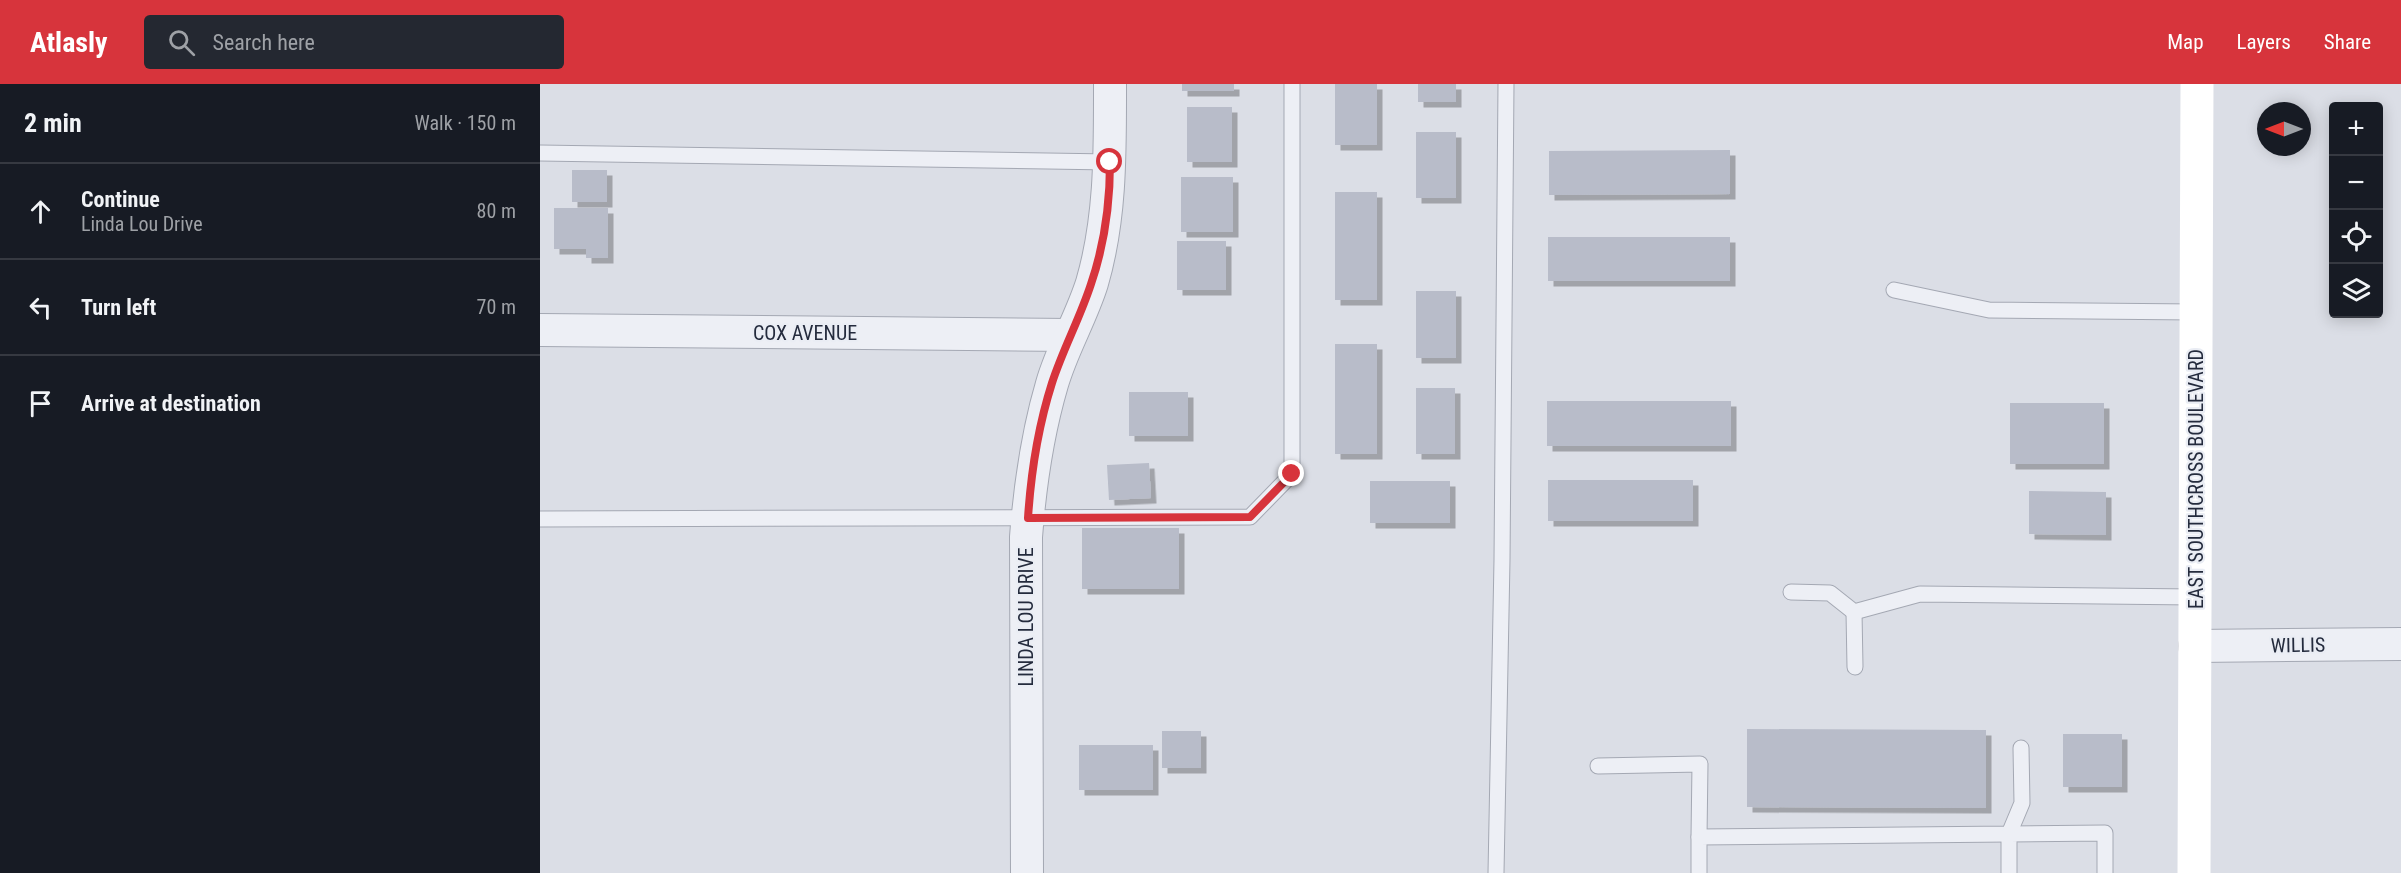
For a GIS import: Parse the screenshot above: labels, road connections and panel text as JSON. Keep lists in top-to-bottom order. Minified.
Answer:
{"streets":{"main road":["EAST SOUTHCROSS BOULEVARD"],"street":["COX AVENUE","LINDA LOU DRIVE","WILLIS"]},"crossings":[["COX AVENUE","LINDA LOU DRIVE"],["EAST SOUTHCROSS BOULEVARD","WILLIS"]],"north":"left","page":{"header":"Atlasly","search":"Search here","nav":["Map","Layers","Share"],"heading":["2 min","Walk · 150 m"],"map_buttons":["+","−"],"list":[["Continue","Linda Lou Drive","80 m"],["Turn left","70 m"],"Arrive at destination"]}}
